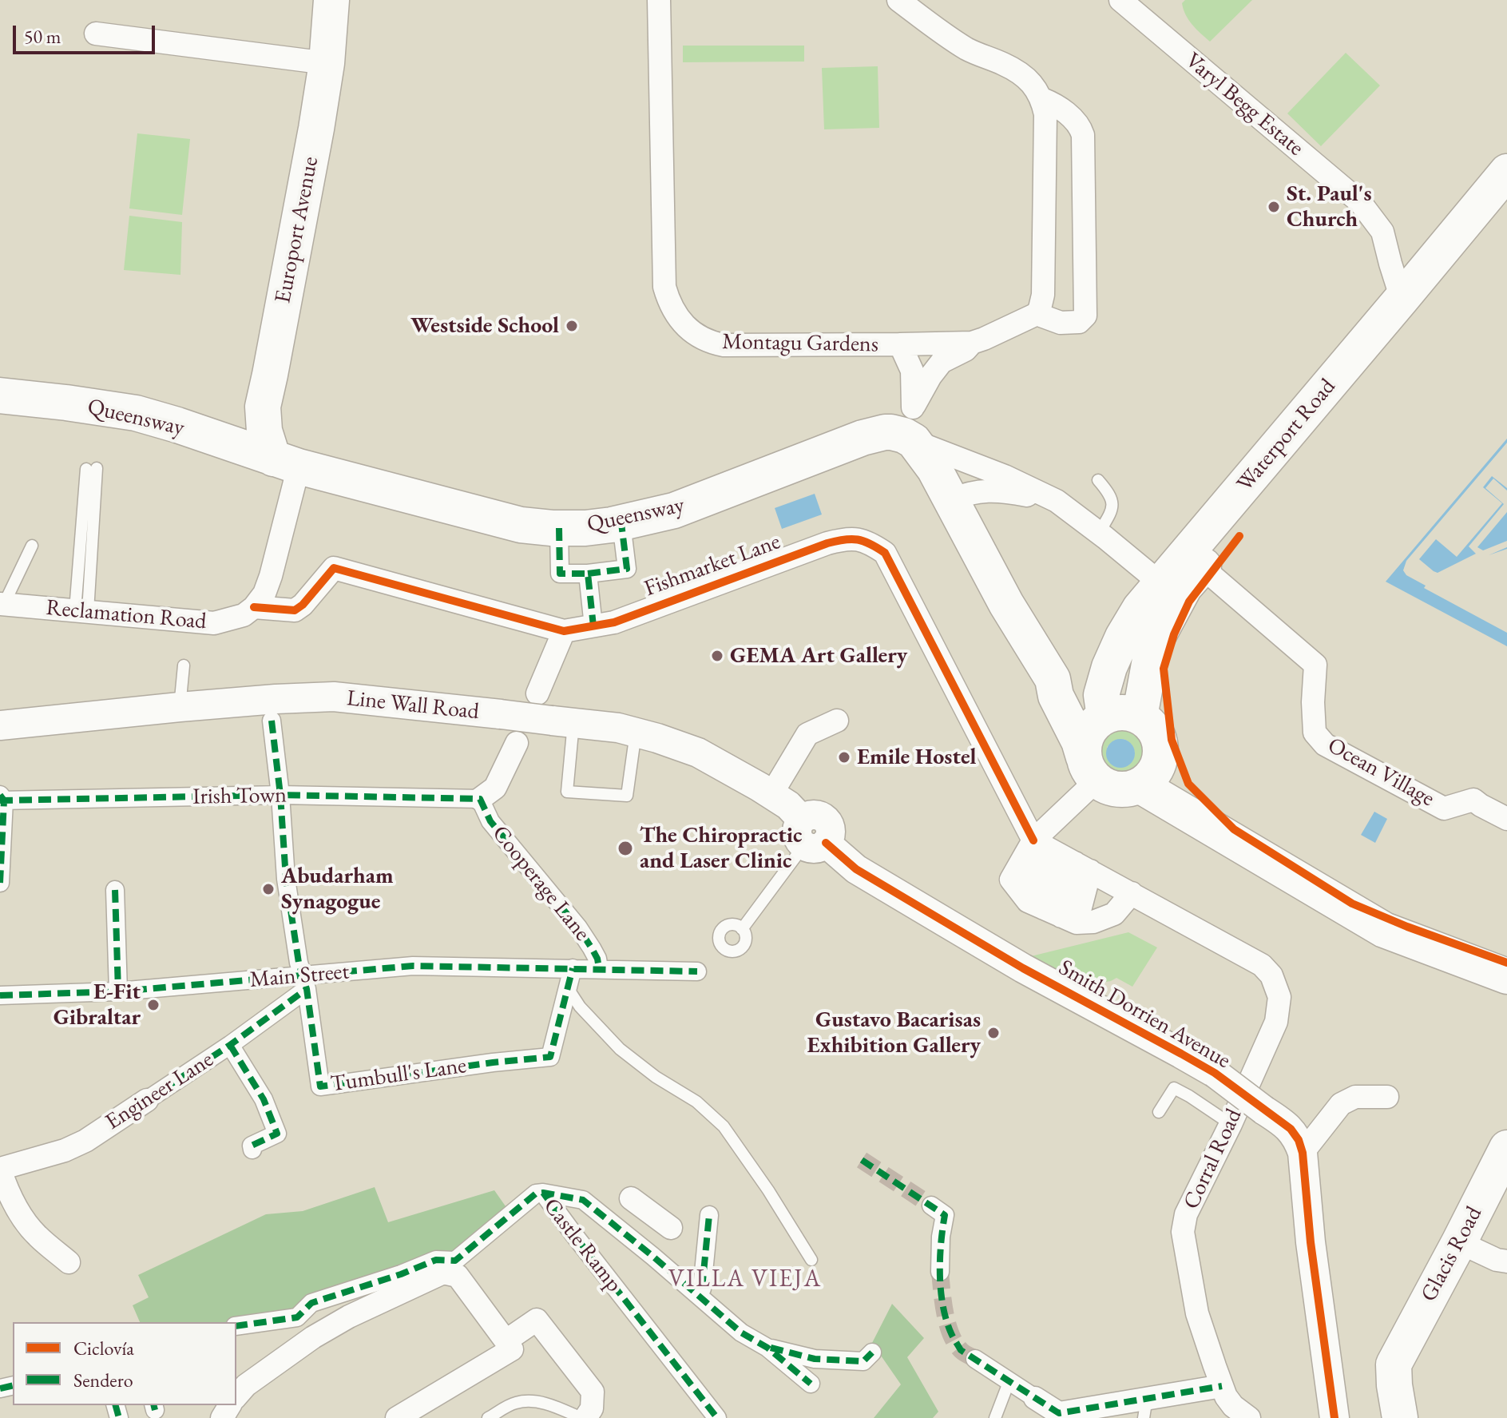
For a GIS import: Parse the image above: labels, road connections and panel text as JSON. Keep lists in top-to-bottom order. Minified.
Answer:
{"streets":{"main road":["Europort Avenue","Queensway","Waterport Road","Glacis Road"],"street":["Varyl Begg Estate","Montagu Gardens","Fishmarket Lane","Reclamation Road","Line Wall Road","Ocean Village","Irish Town","Cooperage Lane","Main Street","Smith Dorrien Avenue","Tumbull's Lane","Engineer Lane","Corral Road","Castle Ramp"]},"crossings":[["Varyl Begg Estate","Waterport Road"],["Europort Avenue","Queensway"],["Montagu Gardens","Queensway"],["Waterport Road","Ocean Village"],["Fishmarket Lane","Reclamation Road"],["Fishmarket Lane","Corral Road"],["Line Wall Road","Smith Dorrien Avenue"],["Irish Town","Cooperage Lane"],["Cooperage Lane","Main Street"],["Main Street","Tumbull's Lane"],["Main Street","Engineer Lane"],["Tumbull's Lane","Engineer Lane"]],"districts":["VILLA VIEJA"],"places":["St. Paul's Church","Westside School","GEMA Art Gallery","Emile Hostel","The Chiropractic and Laser Clinic","Abudarham Synagogue","E-Fit Gibraltar","Gustavo Bacarisas Exhibition Gallery"],"legend":["Ciclovía","Sendero"],"scale_bar":"50 m"}
